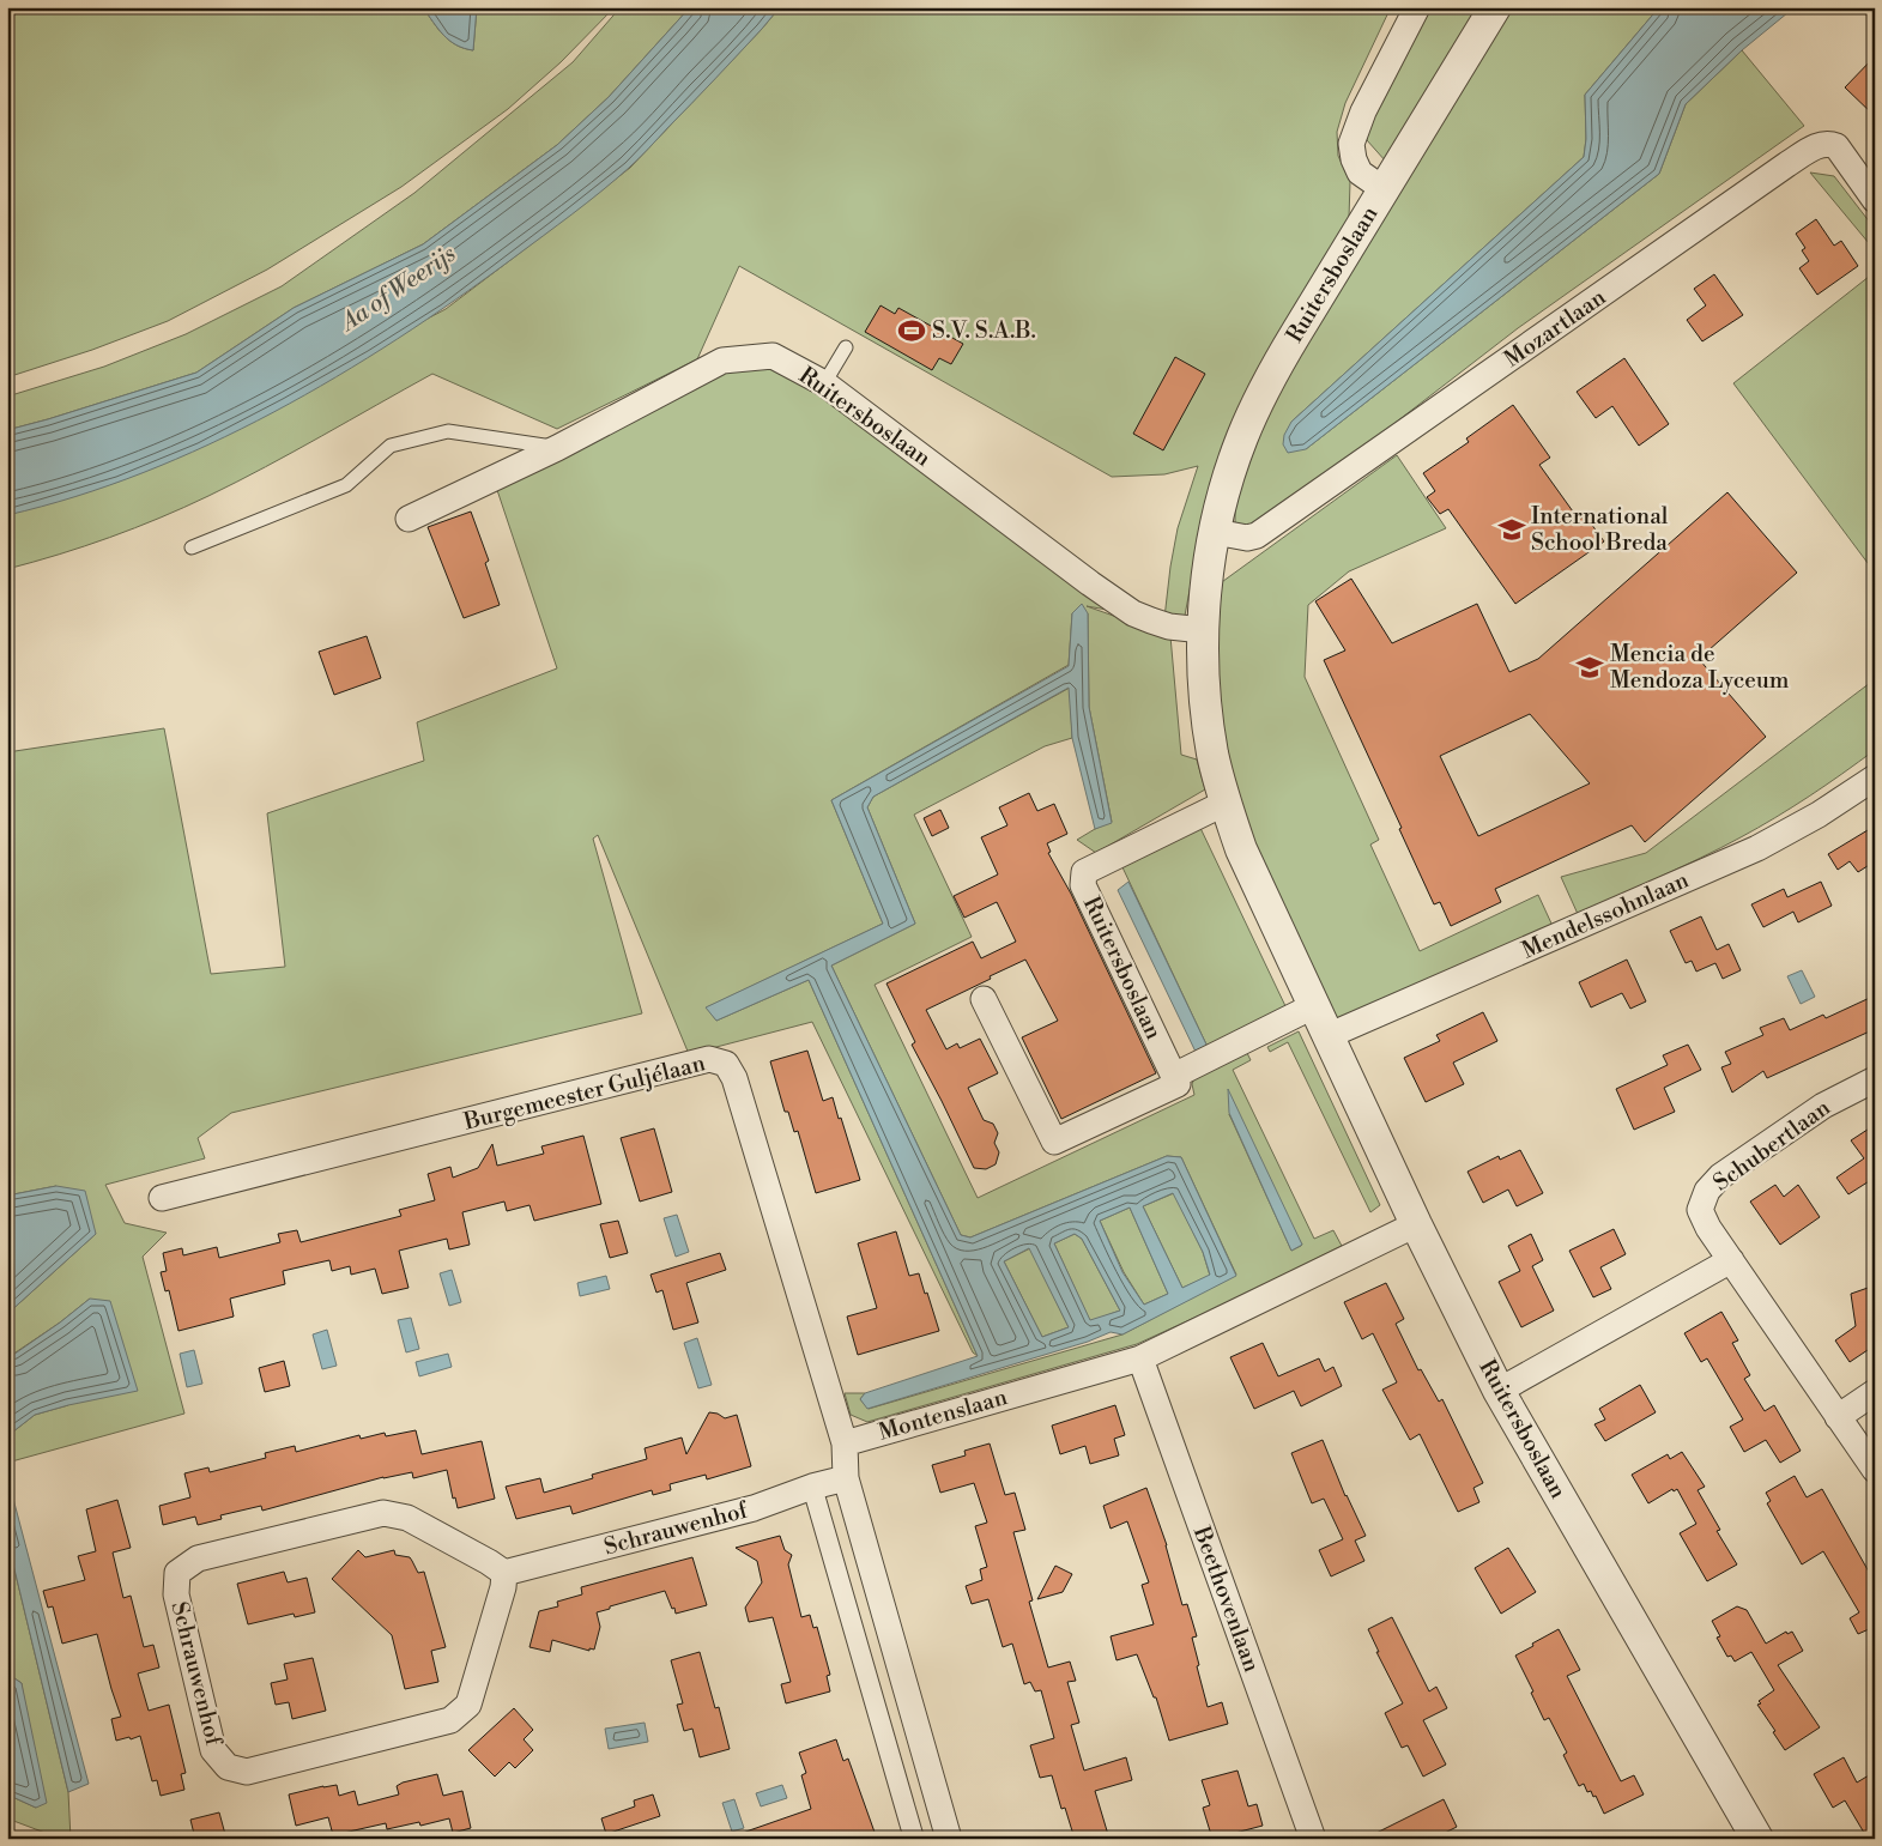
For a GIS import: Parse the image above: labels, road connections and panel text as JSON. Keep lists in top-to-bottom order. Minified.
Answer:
{"streets":{"street":["Ruitersboslaan","Mozartlaan","Mendelssohnlaan","Burgemeester Guljélaan","Schubertlaan","Montenslaan","Schrauwenhof","Beethovenlaan"]},"crossings":[["Ruitersboslaan","Mozartlaan"],["Ruitersboslaan","Mendelssohnlaan"],["Ruitersboslaan","Montenslaan"],["Burgemeester Guljélaan","Montenslaan"],["Montenslaan","Beethovenlaan"]],"water":["Aa of Weerijs"],"places":{"sports":["S.V. S.A.B."],"school or university":["International School Breda","Mencia de Mendoza Lyceum"]}}
